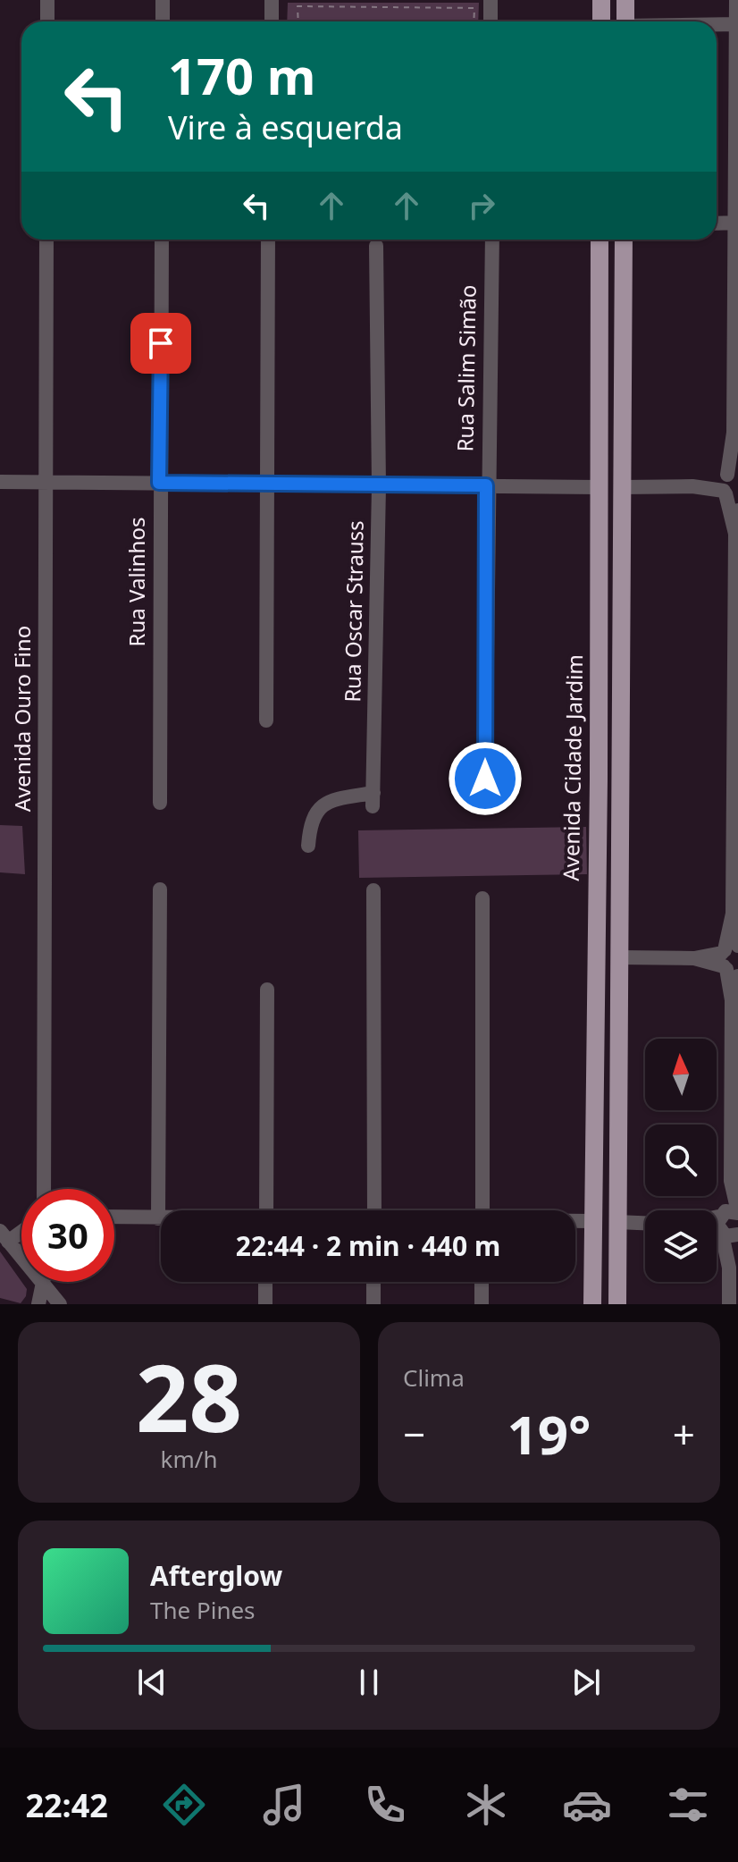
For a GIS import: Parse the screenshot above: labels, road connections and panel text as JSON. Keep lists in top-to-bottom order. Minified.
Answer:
{"streets":{"main road":["Avenida Cidade Jardim"],"street":["Rua Salim Simão","Rua Valinhos","Rua Oscar Strauss","Avenida Ouro Fino"]},"north":"top","page":{"turn":["170 m","Vire à esquerda"],"limit":"30","trip":"22:44 · 2 min · 440 m","tile":[["28","km/h"],"Clima"],"heat":["−","19°","+"],"song":["Afterglow","The Pines"],"tabs":"22:42"}}
